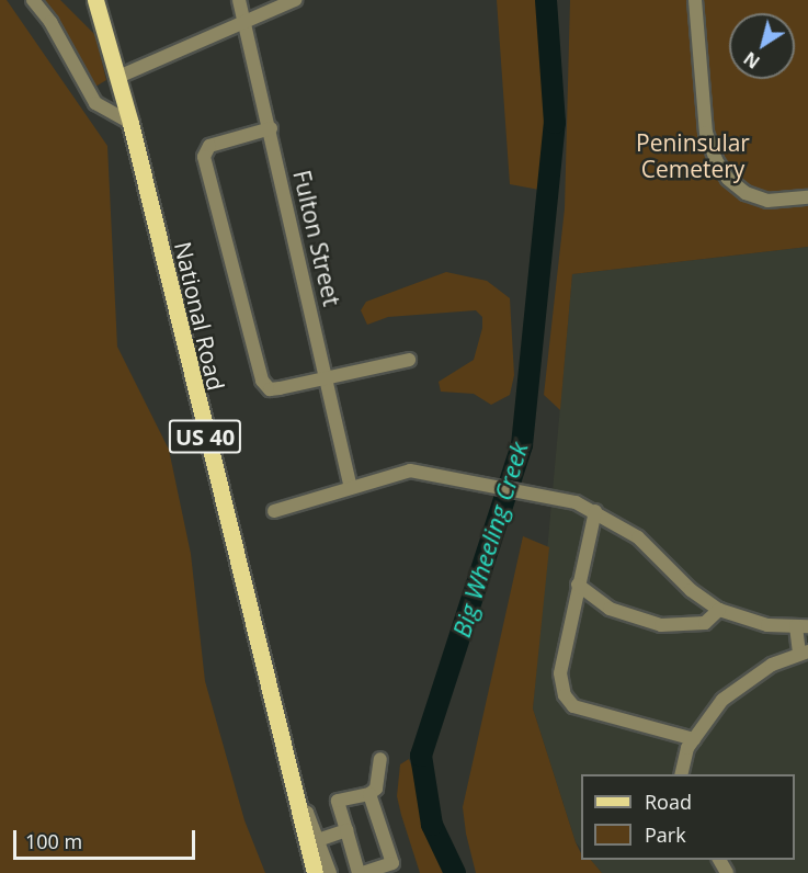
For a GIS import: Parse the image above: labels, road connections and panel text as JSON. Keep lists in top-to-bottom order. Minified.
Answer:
{"streets":{"main road":["National Road","US 40"],"street":["Fulton Street"]},"water":["Big Wheeling Creek"],"parks":["Peninsular Cemetery"],"legend":["Road","Park"],"scale_bar":"100 m","north":"bottom left"}
